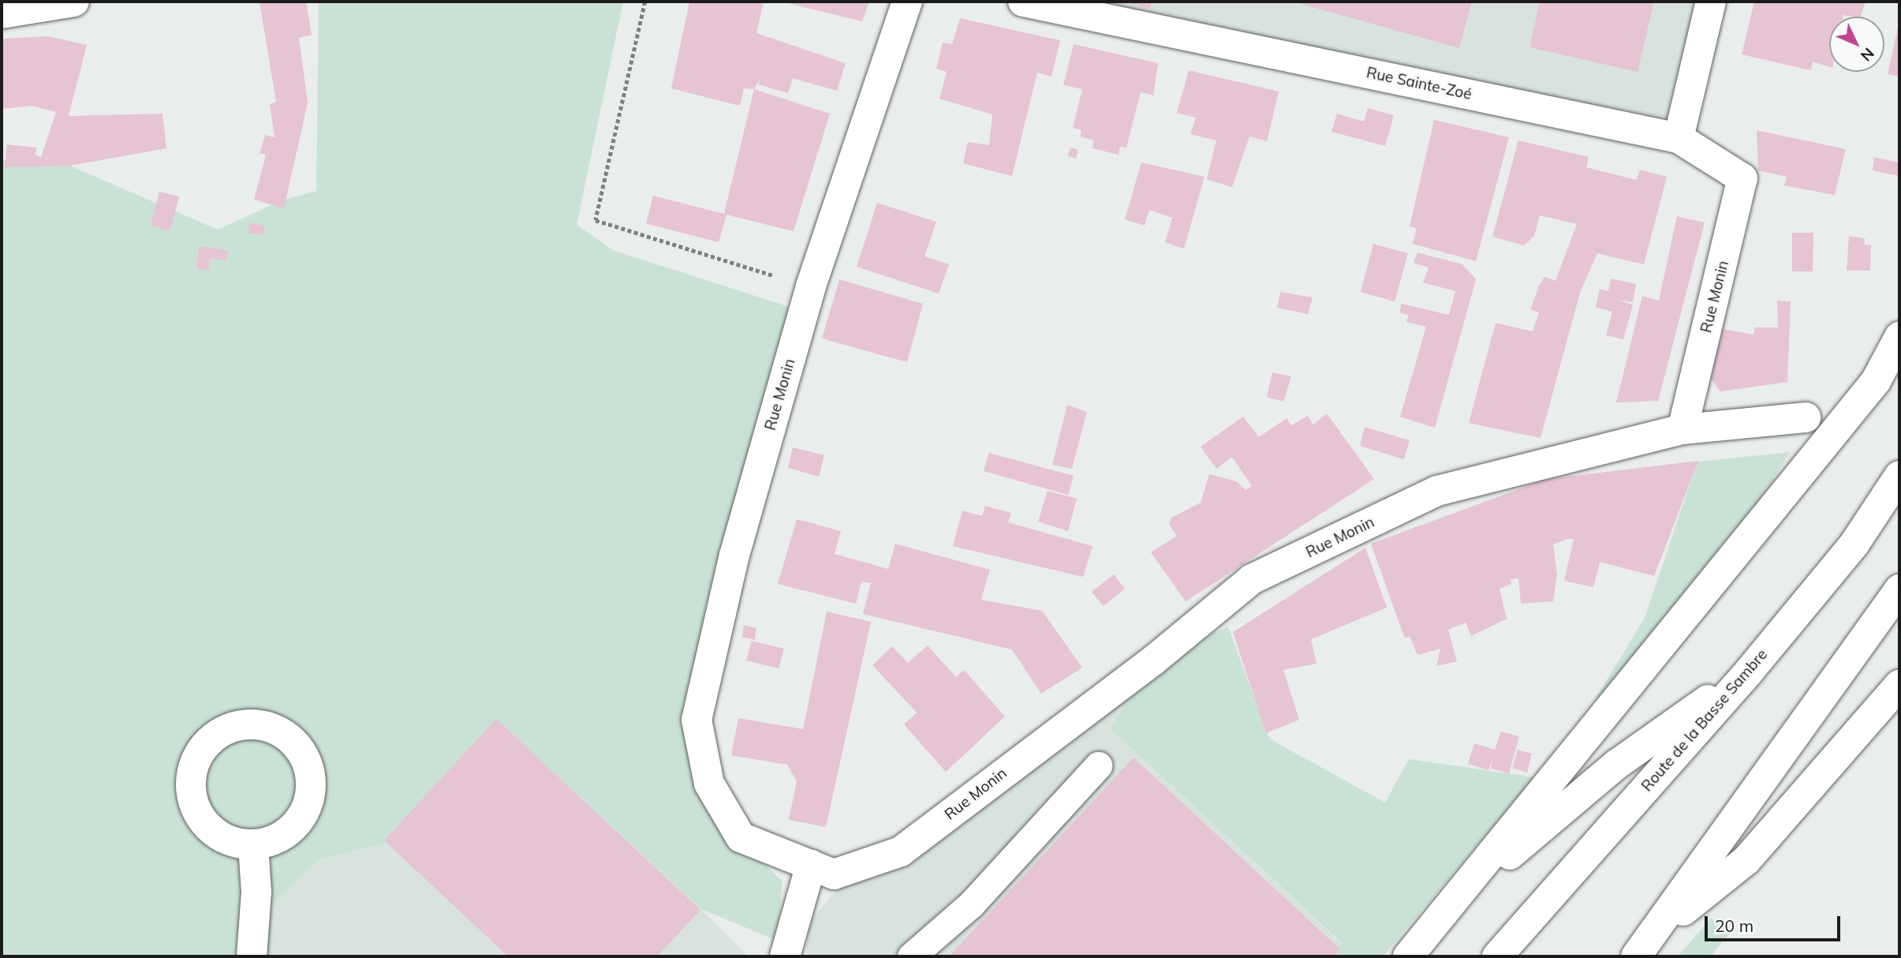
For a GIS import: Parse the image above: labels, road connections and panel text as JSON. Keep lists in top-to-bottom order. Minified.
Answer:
{"streets":{"main road":["Rue Sainte-Zoé","Rue Monin","Route de la Basse Sambre"]},"crossings":[["Rue Sainte-Zoé","Rue Monin"]],"scale_bar":"20 m","north":"bottom right"}
